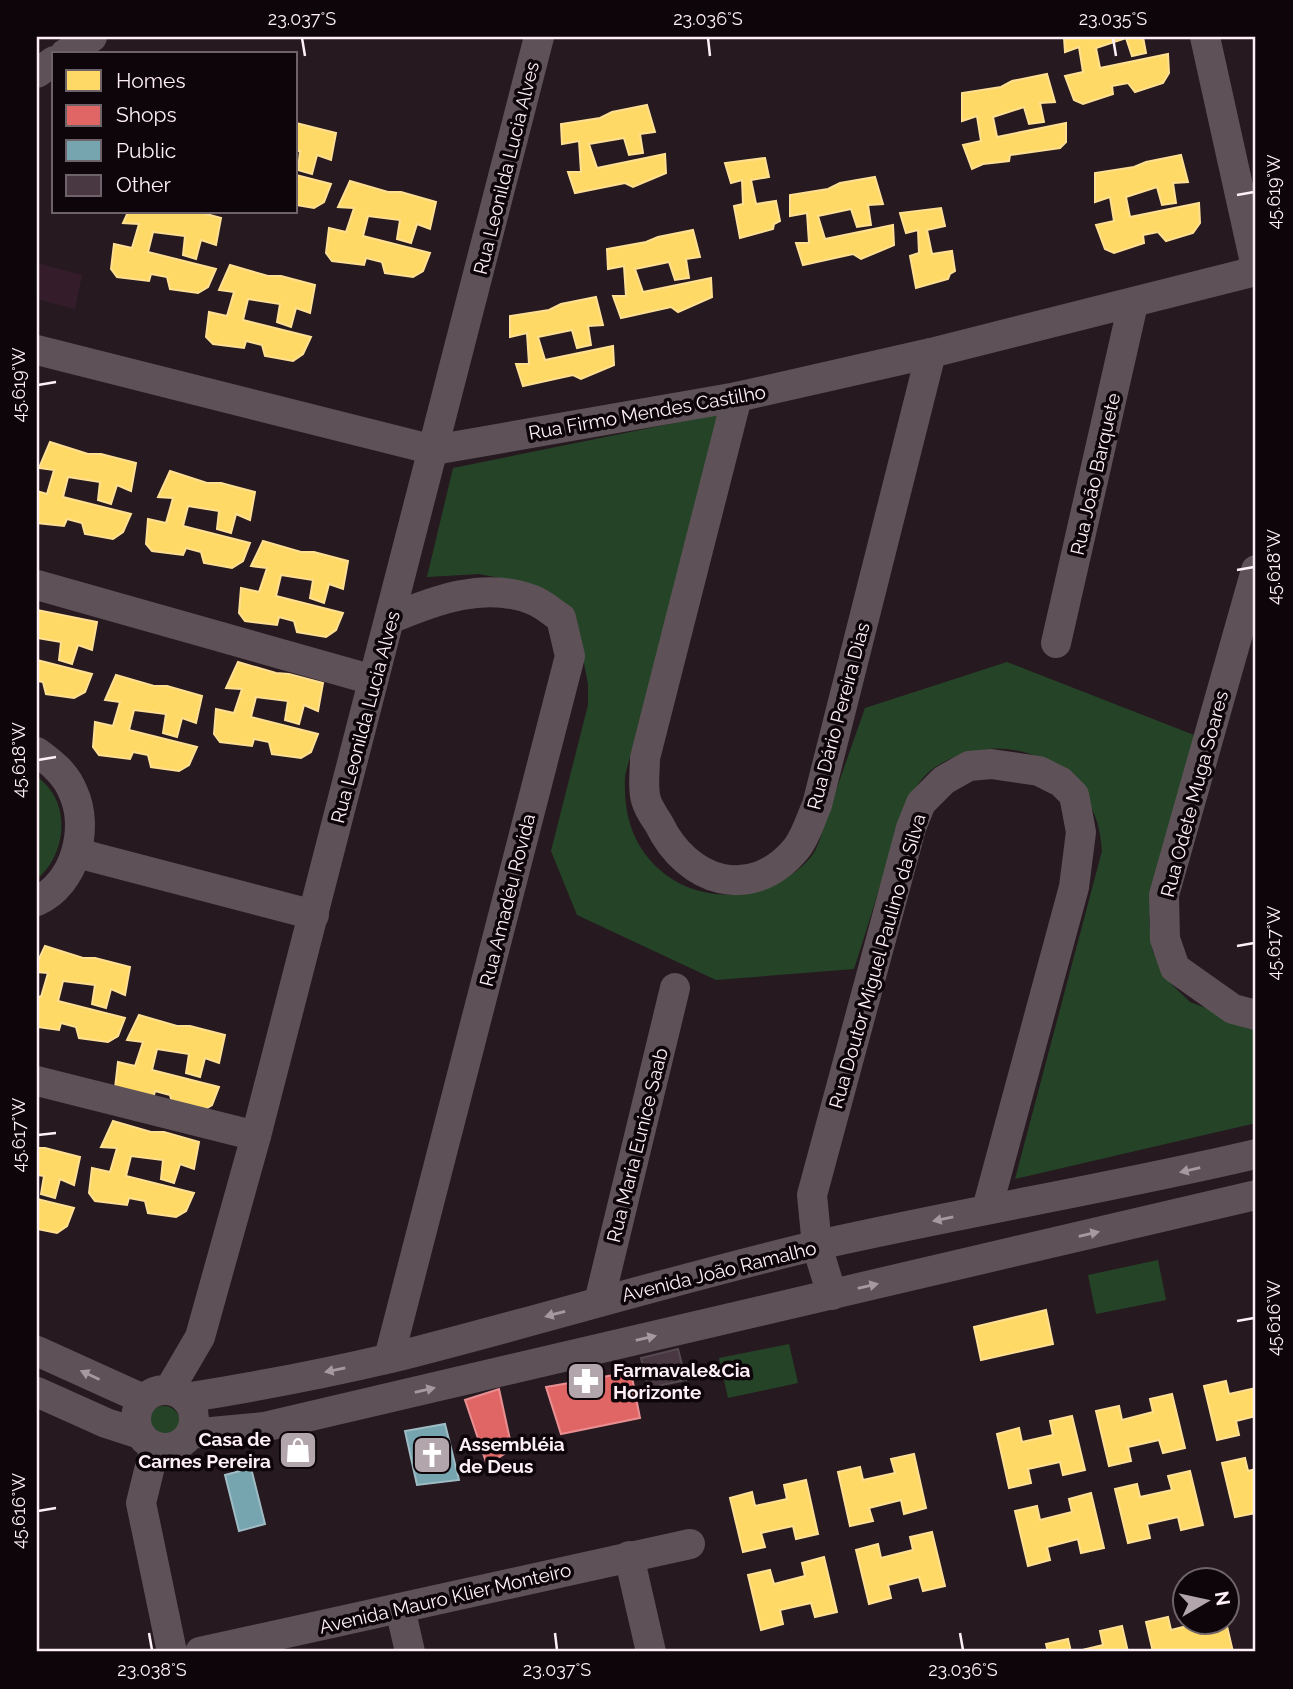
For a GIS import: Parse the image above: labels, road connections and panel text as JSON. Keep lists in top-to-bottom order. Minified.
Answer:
{"streets":{"street":["Rua Leonilda Lucia Alves","Rua Firmo Mendes Castilho","Rua João Barquete","Rua Dário Pereira Dias","Rua Odete Muga Soares","Rua Amadéu Rovida","Rua Doutor Miguel Paulino da Silva","Rua Maria Eunice Saab","Avenida João Ramalho","Avenida Mauro Klier Monteiro"]},"crossings":[["Rua Leonilda Lucia Alves","Rua Firmo Mendes Castilho"],["Rua Leonilda Lucia Alves","Rua Amadéu Rovida"],["Rua Leonilda Lucia Alves","Avenida João Ramalho"],["Rua Firmo Mendes Castilho","Rua João Barquete"],["Rua Firmo Mendes Castilho","Rua Dário Pereira Dias"],["Rua Amadéu Rovida","Avenida João Ramalho"],["Rua Doutor Miguel Paulino da Silva","Avenida João Ramalho"],["Rua Maria Eunice Saab","Avenida João Ramalho"]],"places":{"pharmacy":["Farmavale&Cia Horizonte"],"shop":["Casa de Carnes Pereira"],"church":["Assembléia de Deus"]},"legend":["Homes","Shops","Public","Other"],"north":"right","coordinates":["23.037°S","23.036°S","23.035°S","45.619°W","45.618°W","45.617°W","45.616°W","23.038°S"]}
